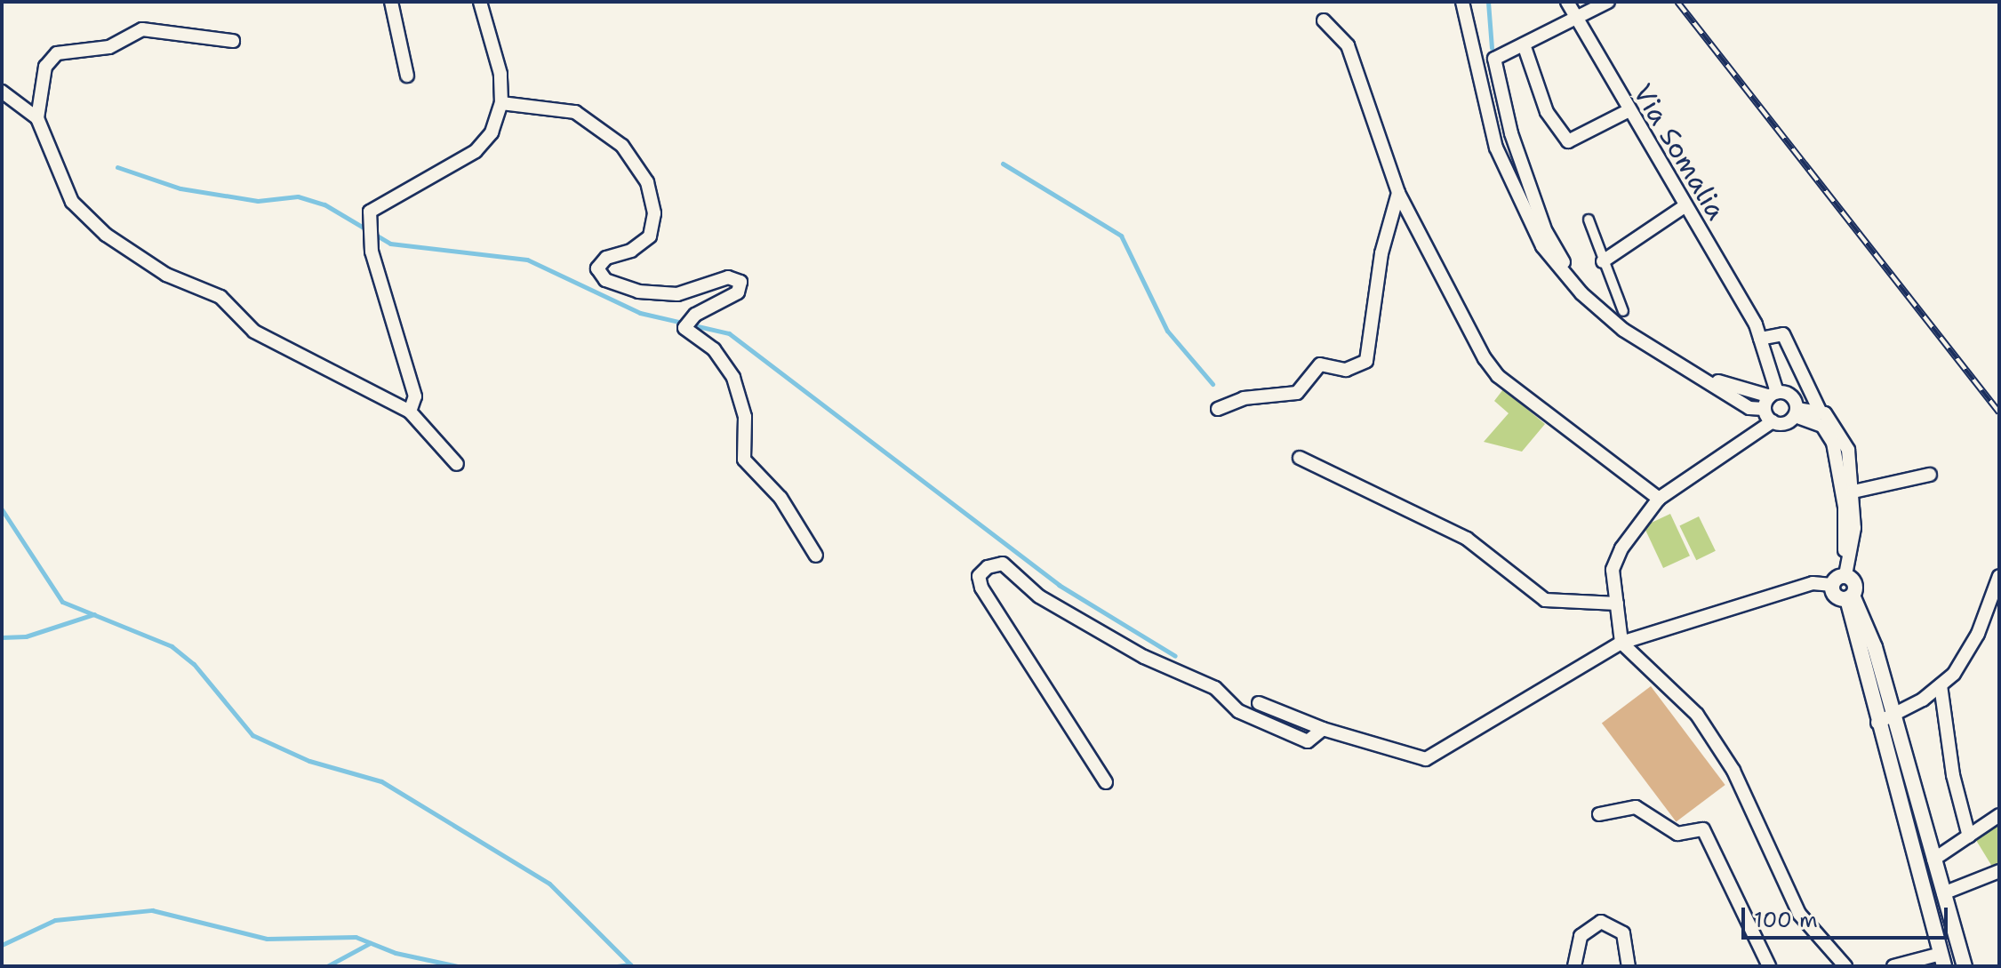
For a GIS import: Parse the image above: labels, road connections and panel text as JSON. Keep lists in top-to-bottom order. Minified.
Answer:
{"streets":{"street":["Via Somalia"]},"scale_bar":"100 m"}
